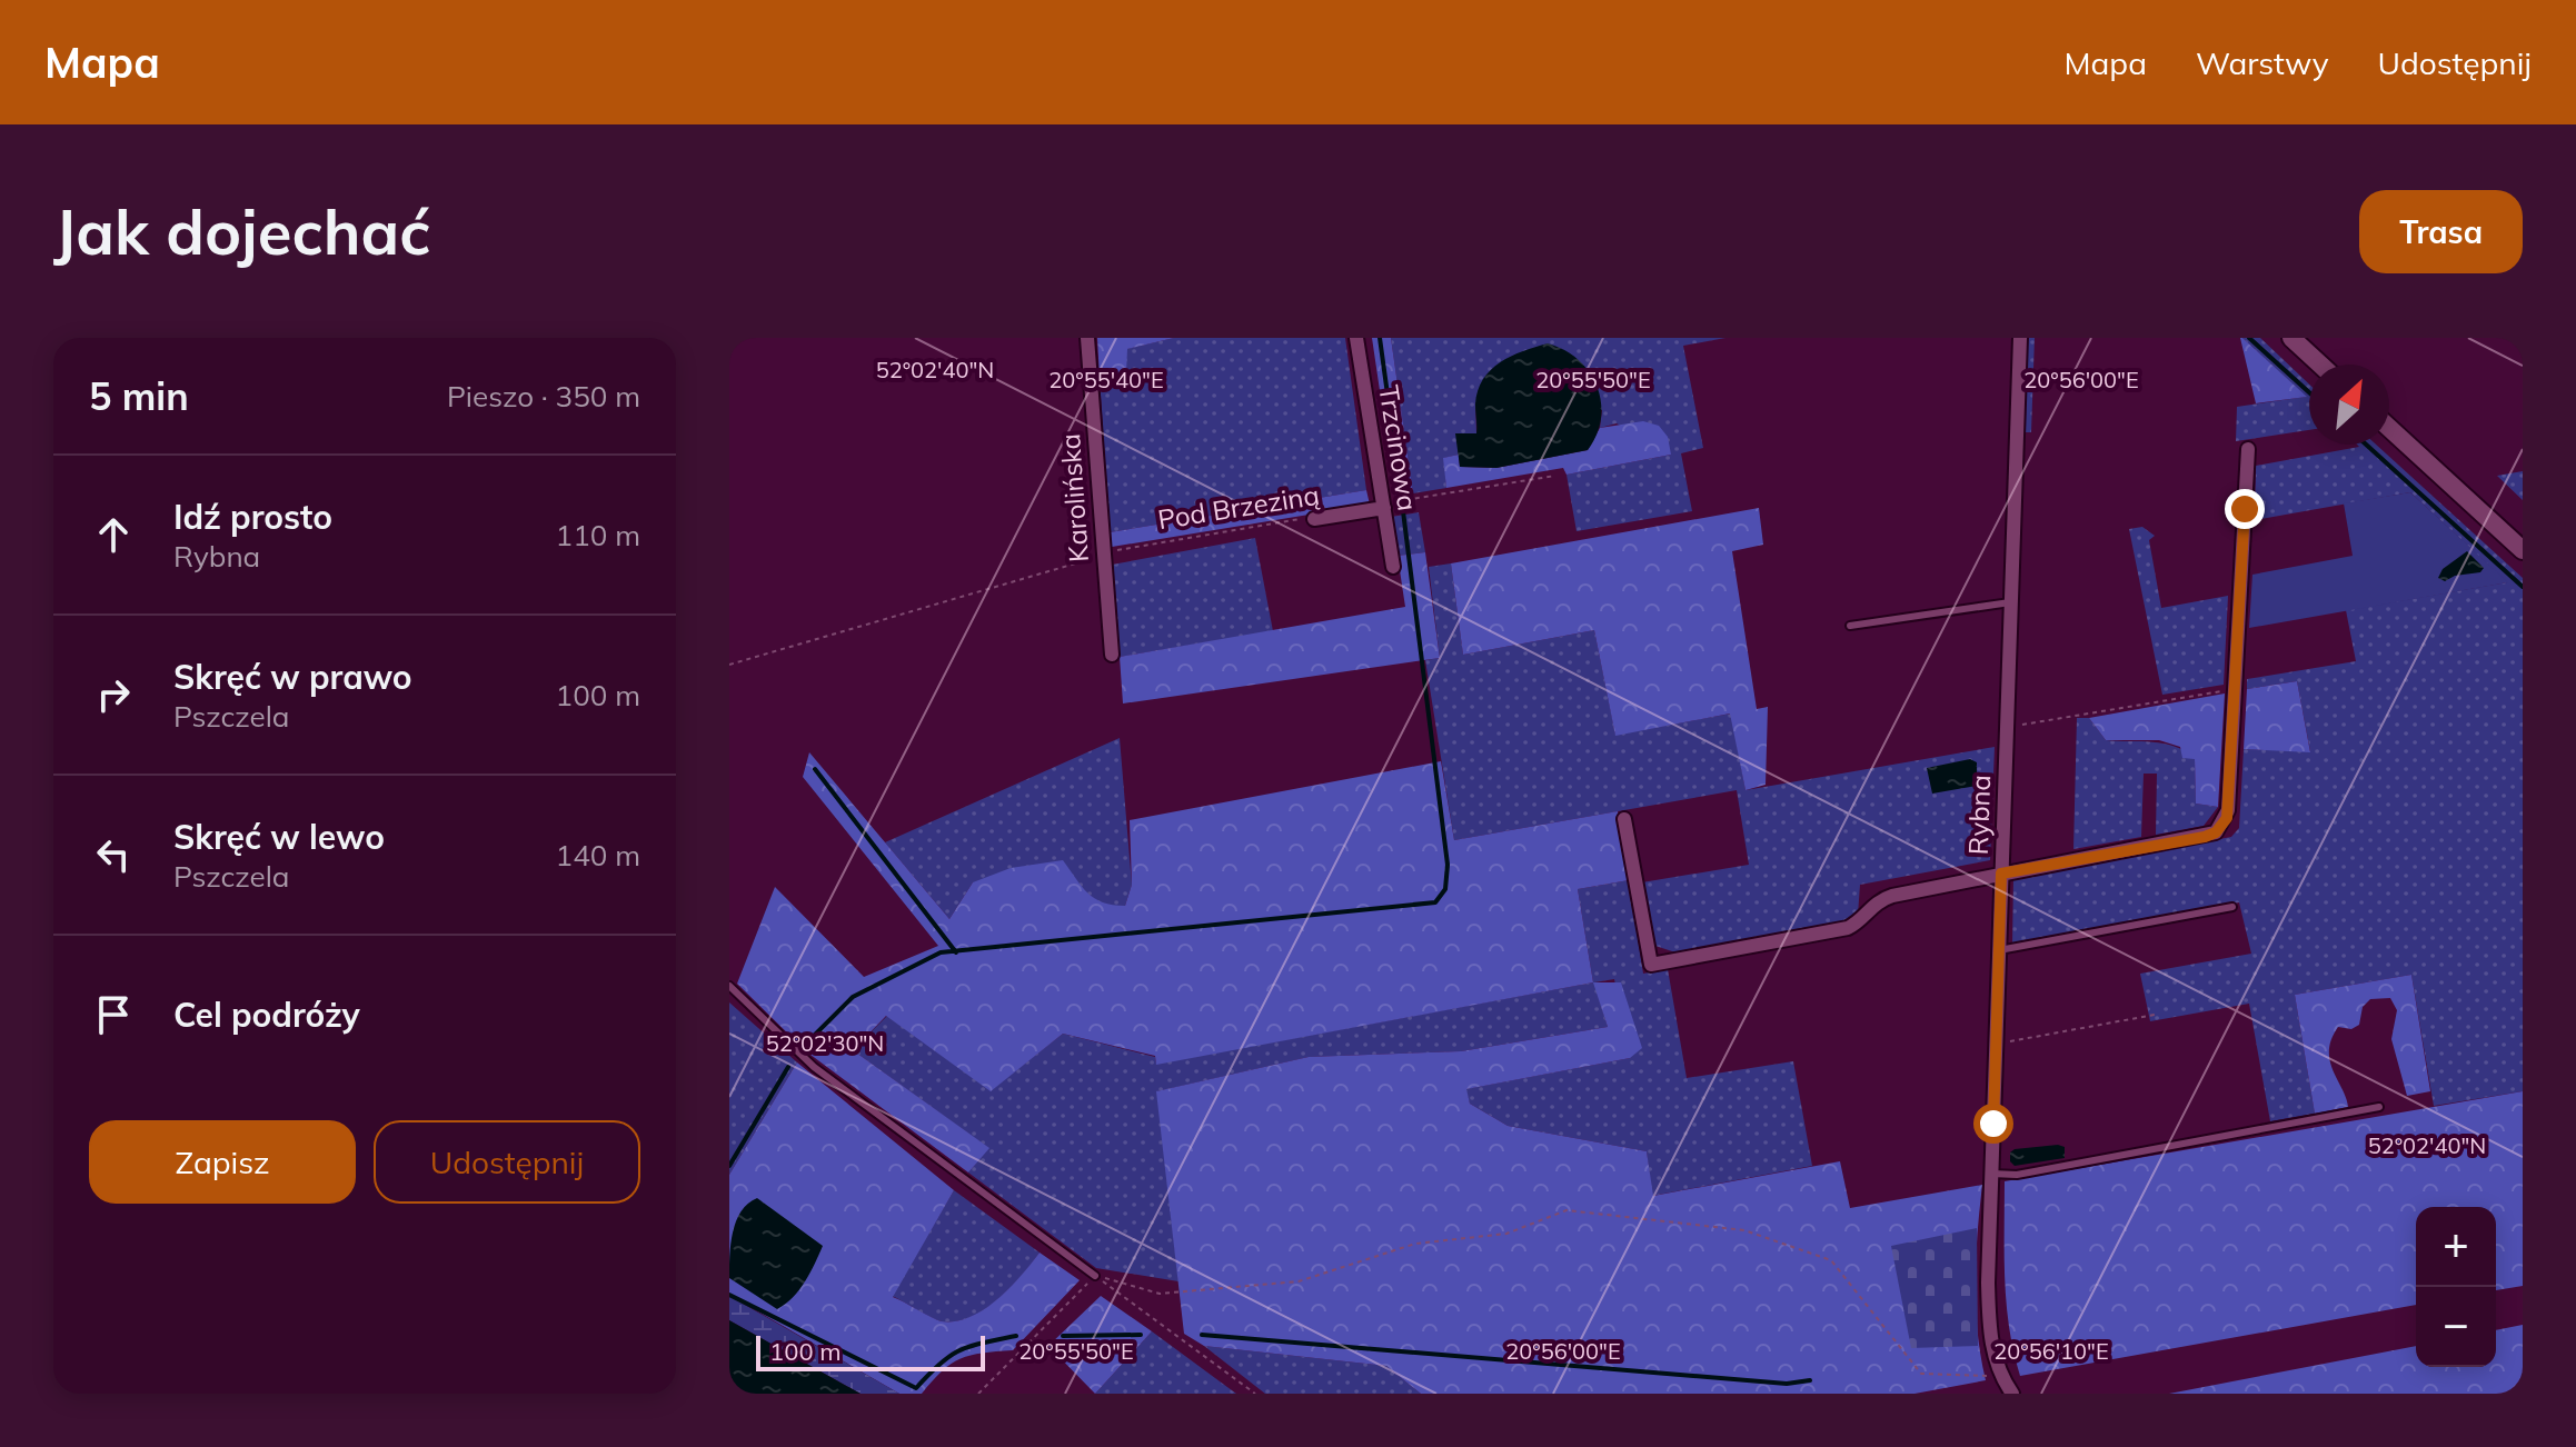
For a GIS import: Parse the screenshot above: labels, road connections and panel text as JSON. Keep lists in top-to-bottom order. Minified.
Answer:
{"streets":{"street":["Trzcinowa","Karolińska","Pod Brzeziną","Rybna"]},"crossings":[["Trzcinowa","Pod Brzeziną"],["Karolińska","Pod Brzeziną"]],"scale_bar":"100 m","north":"top right","page":{"header":"Mapa","nav":["Mapa","Warstwy","Udostępnij"],"buttons":["Trasa",["Zapisz","Udostępnij"]],"title":"Jak dojechać","heading":["5 min","Pieszo · 350 m"],"list":[["Idź prosto","Rybna","110 m"],["Skręć w prawo","Pszczela","100 m"],["Skręć w lewo","Pszczela","140 m"],"Cel podróży"],"map_buttons":["+","−"],"scale":"100 m"},"coordinates":["52°02'40\"N","20°55'40\"E","20°55'50\"E","20°56'00\"E","52°02'30\"N","20°56'10\"E"]}
